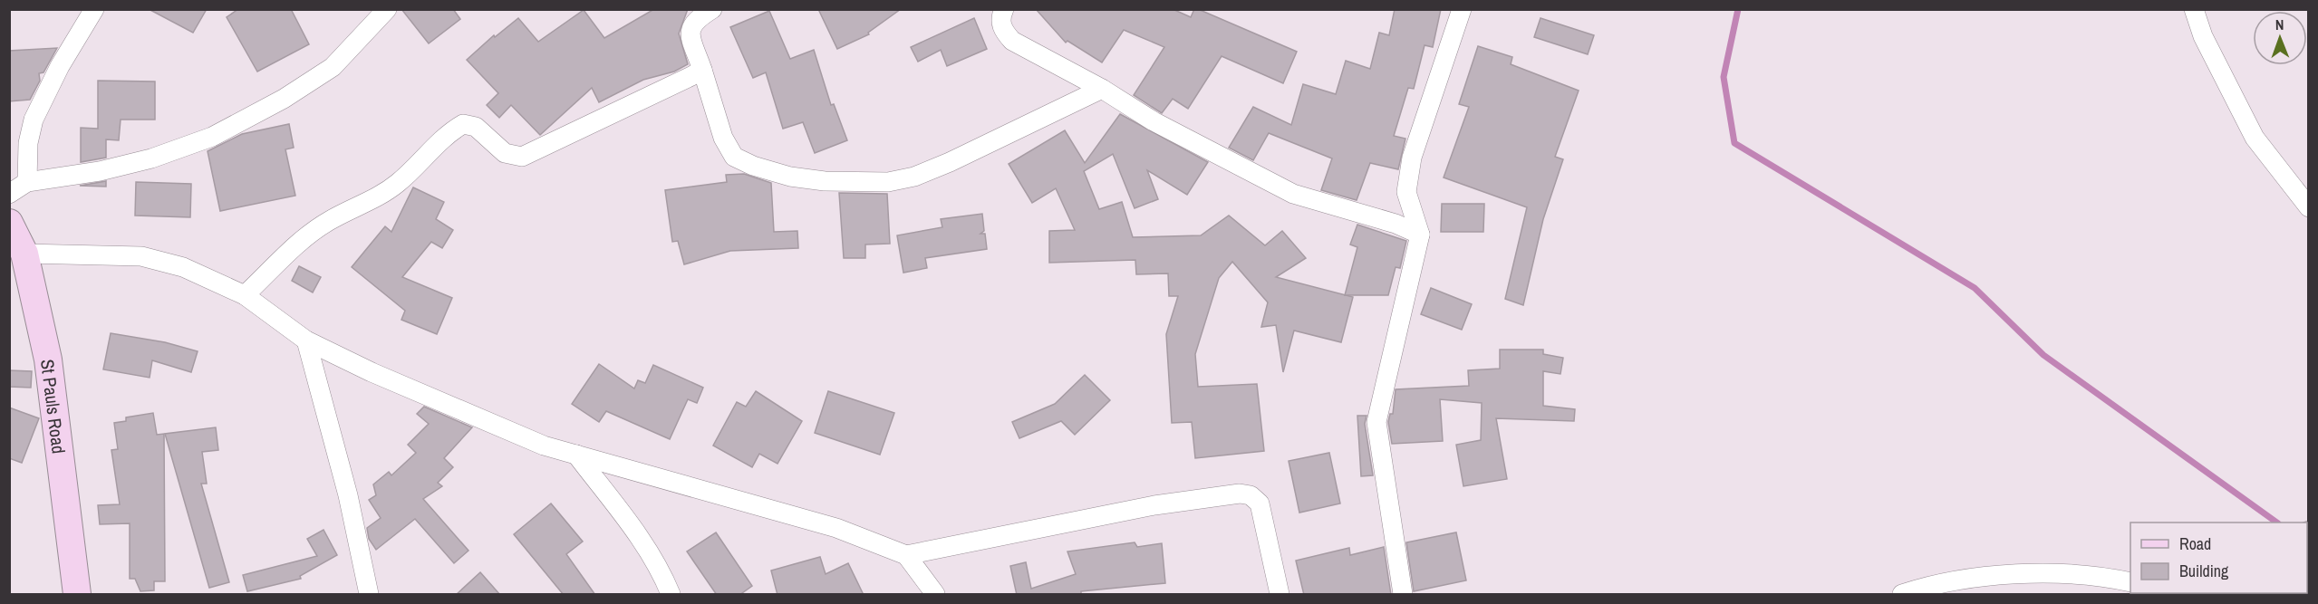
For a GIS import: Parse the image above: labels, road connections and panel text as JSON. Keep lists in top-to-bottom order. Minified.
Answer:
{"streets":{"street":["St Pauls Road"]},"legend":["Road","Building"],"north":"top"}
